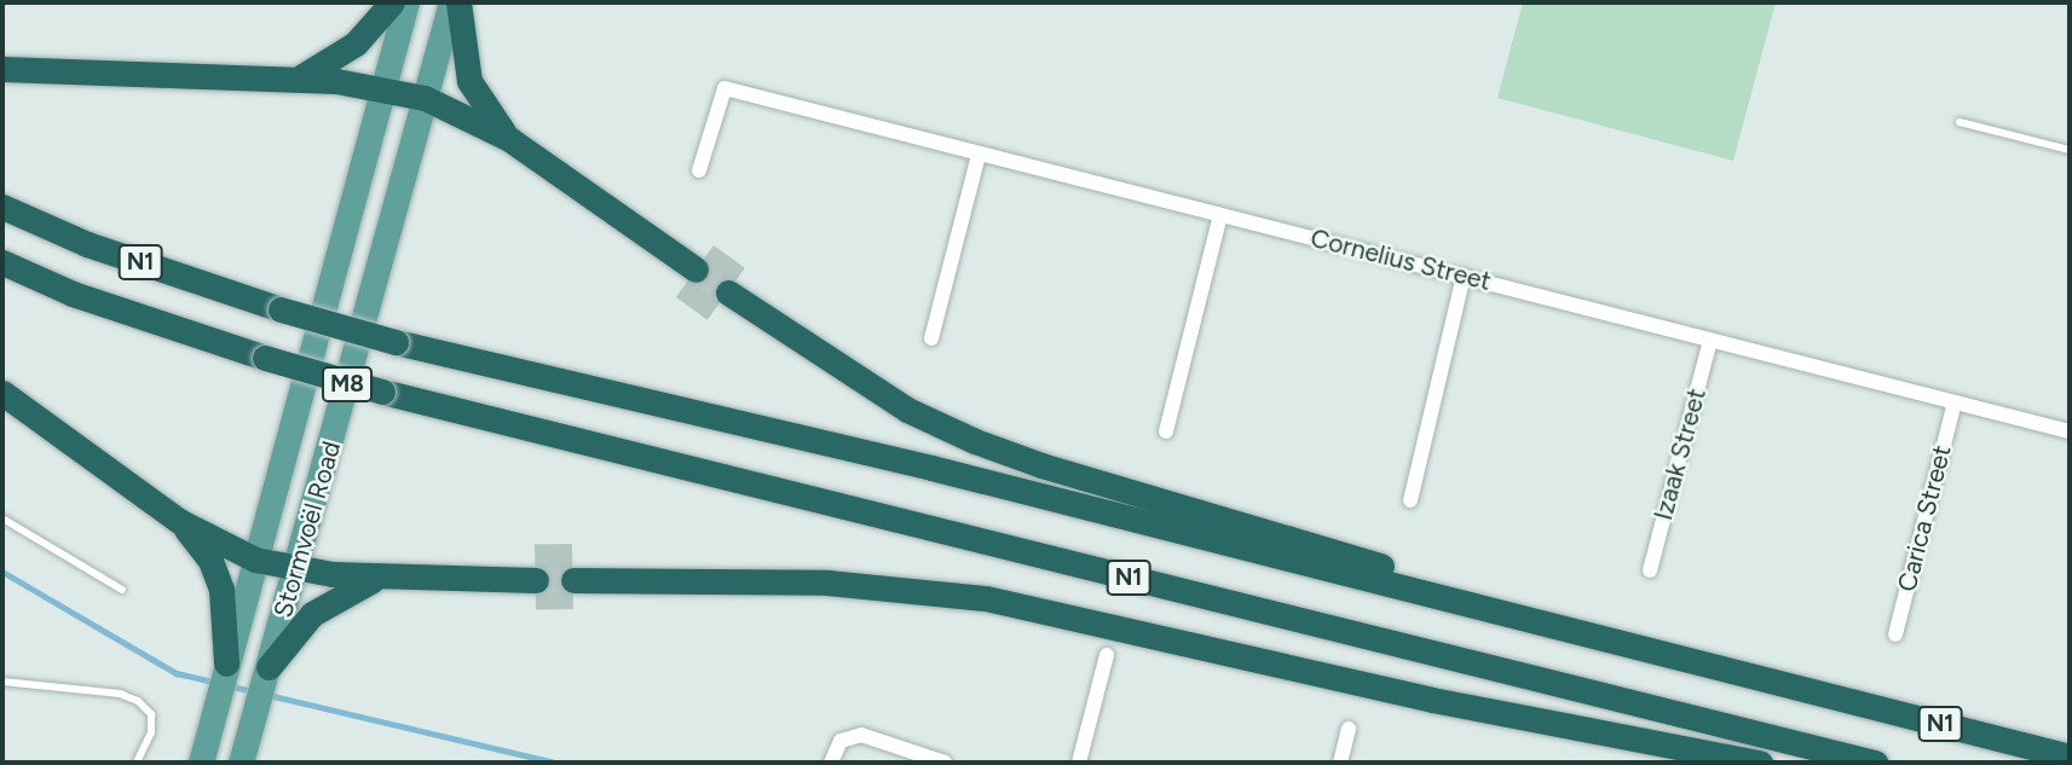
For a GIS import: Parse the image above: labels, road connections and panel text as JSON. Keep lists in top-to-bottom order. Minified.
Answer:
{"streets":{"highway":["N1"],"main road":["M8","Stormvoël Road"],"street":["Cornelius Street","Izaak Street","Carica Street"]},"crossings":[["Cornelius Street","Izaak Street"],["Cornelius Street","Carica Street"]]}
